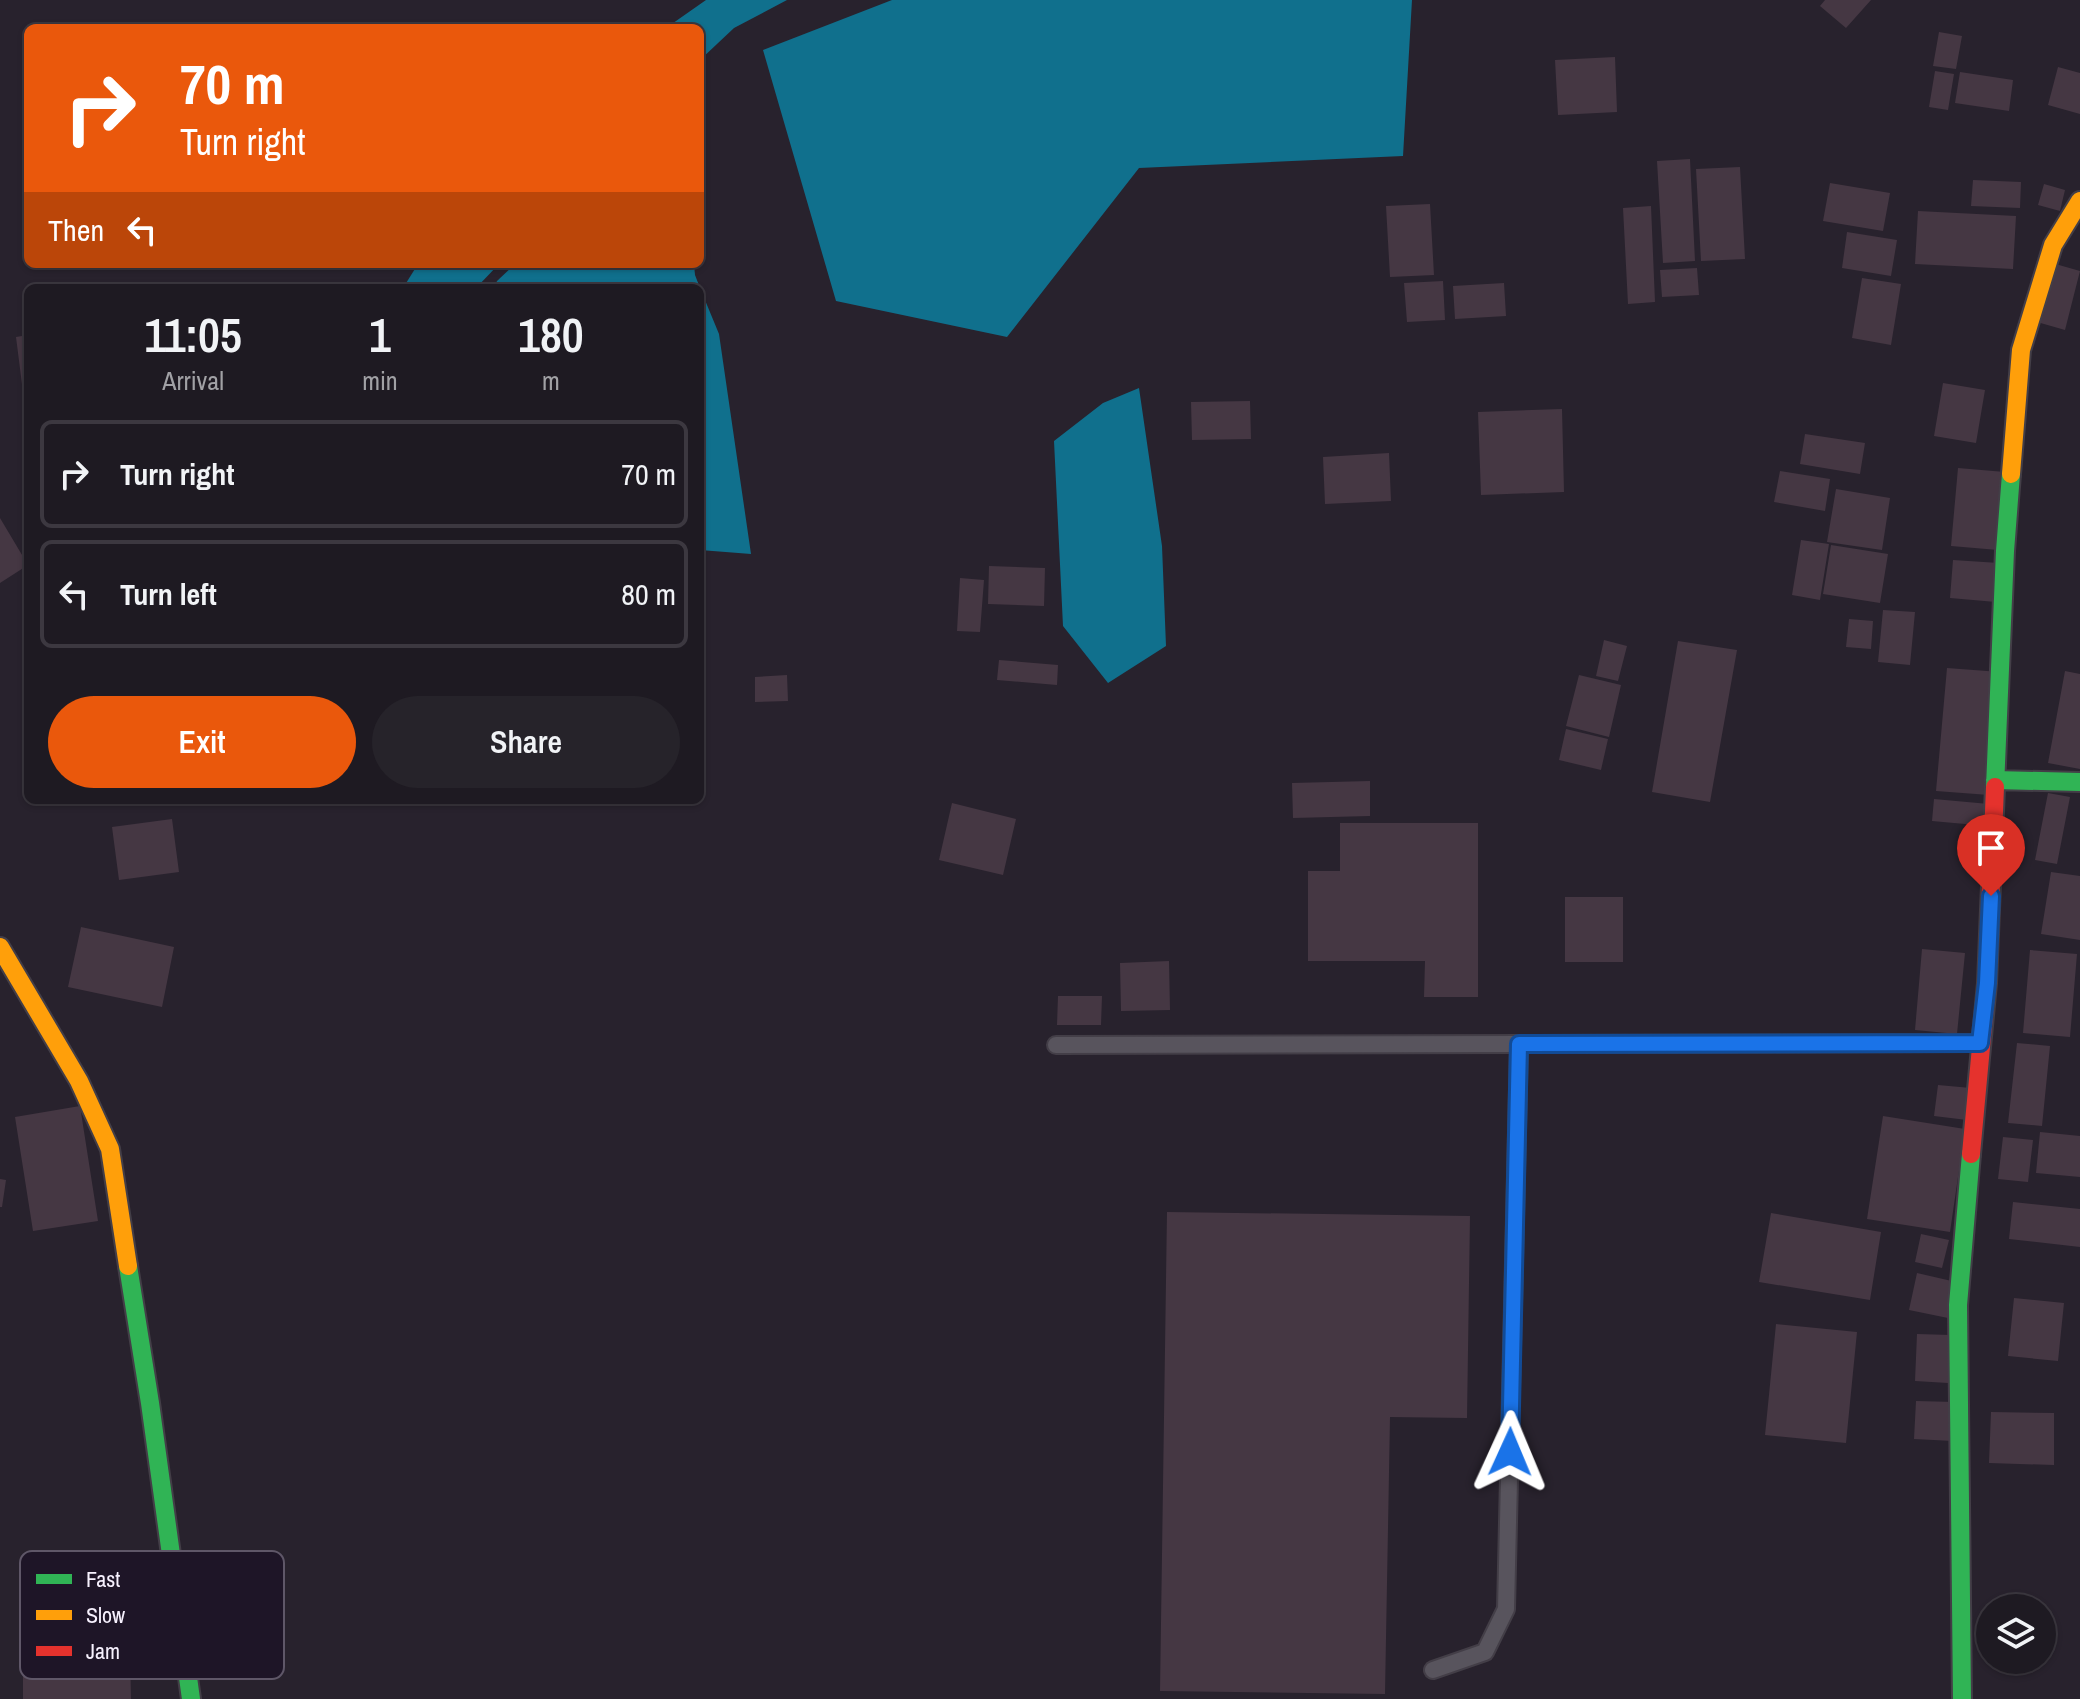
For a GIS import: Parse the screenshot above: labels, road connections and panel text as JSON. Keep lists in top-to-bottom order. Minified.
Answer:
{"legend":["Fast","Slow","Jam"],"page":{"turn":["70 m","Turn right"],"then":"Then","eta":["11:05","Arrival","1","min","180","m"],"list":[{"name":"Turn right","value":"70 m"},{"name":"Turn left","value":"80 m"}],"buttons":["Exit","Share"]}}
